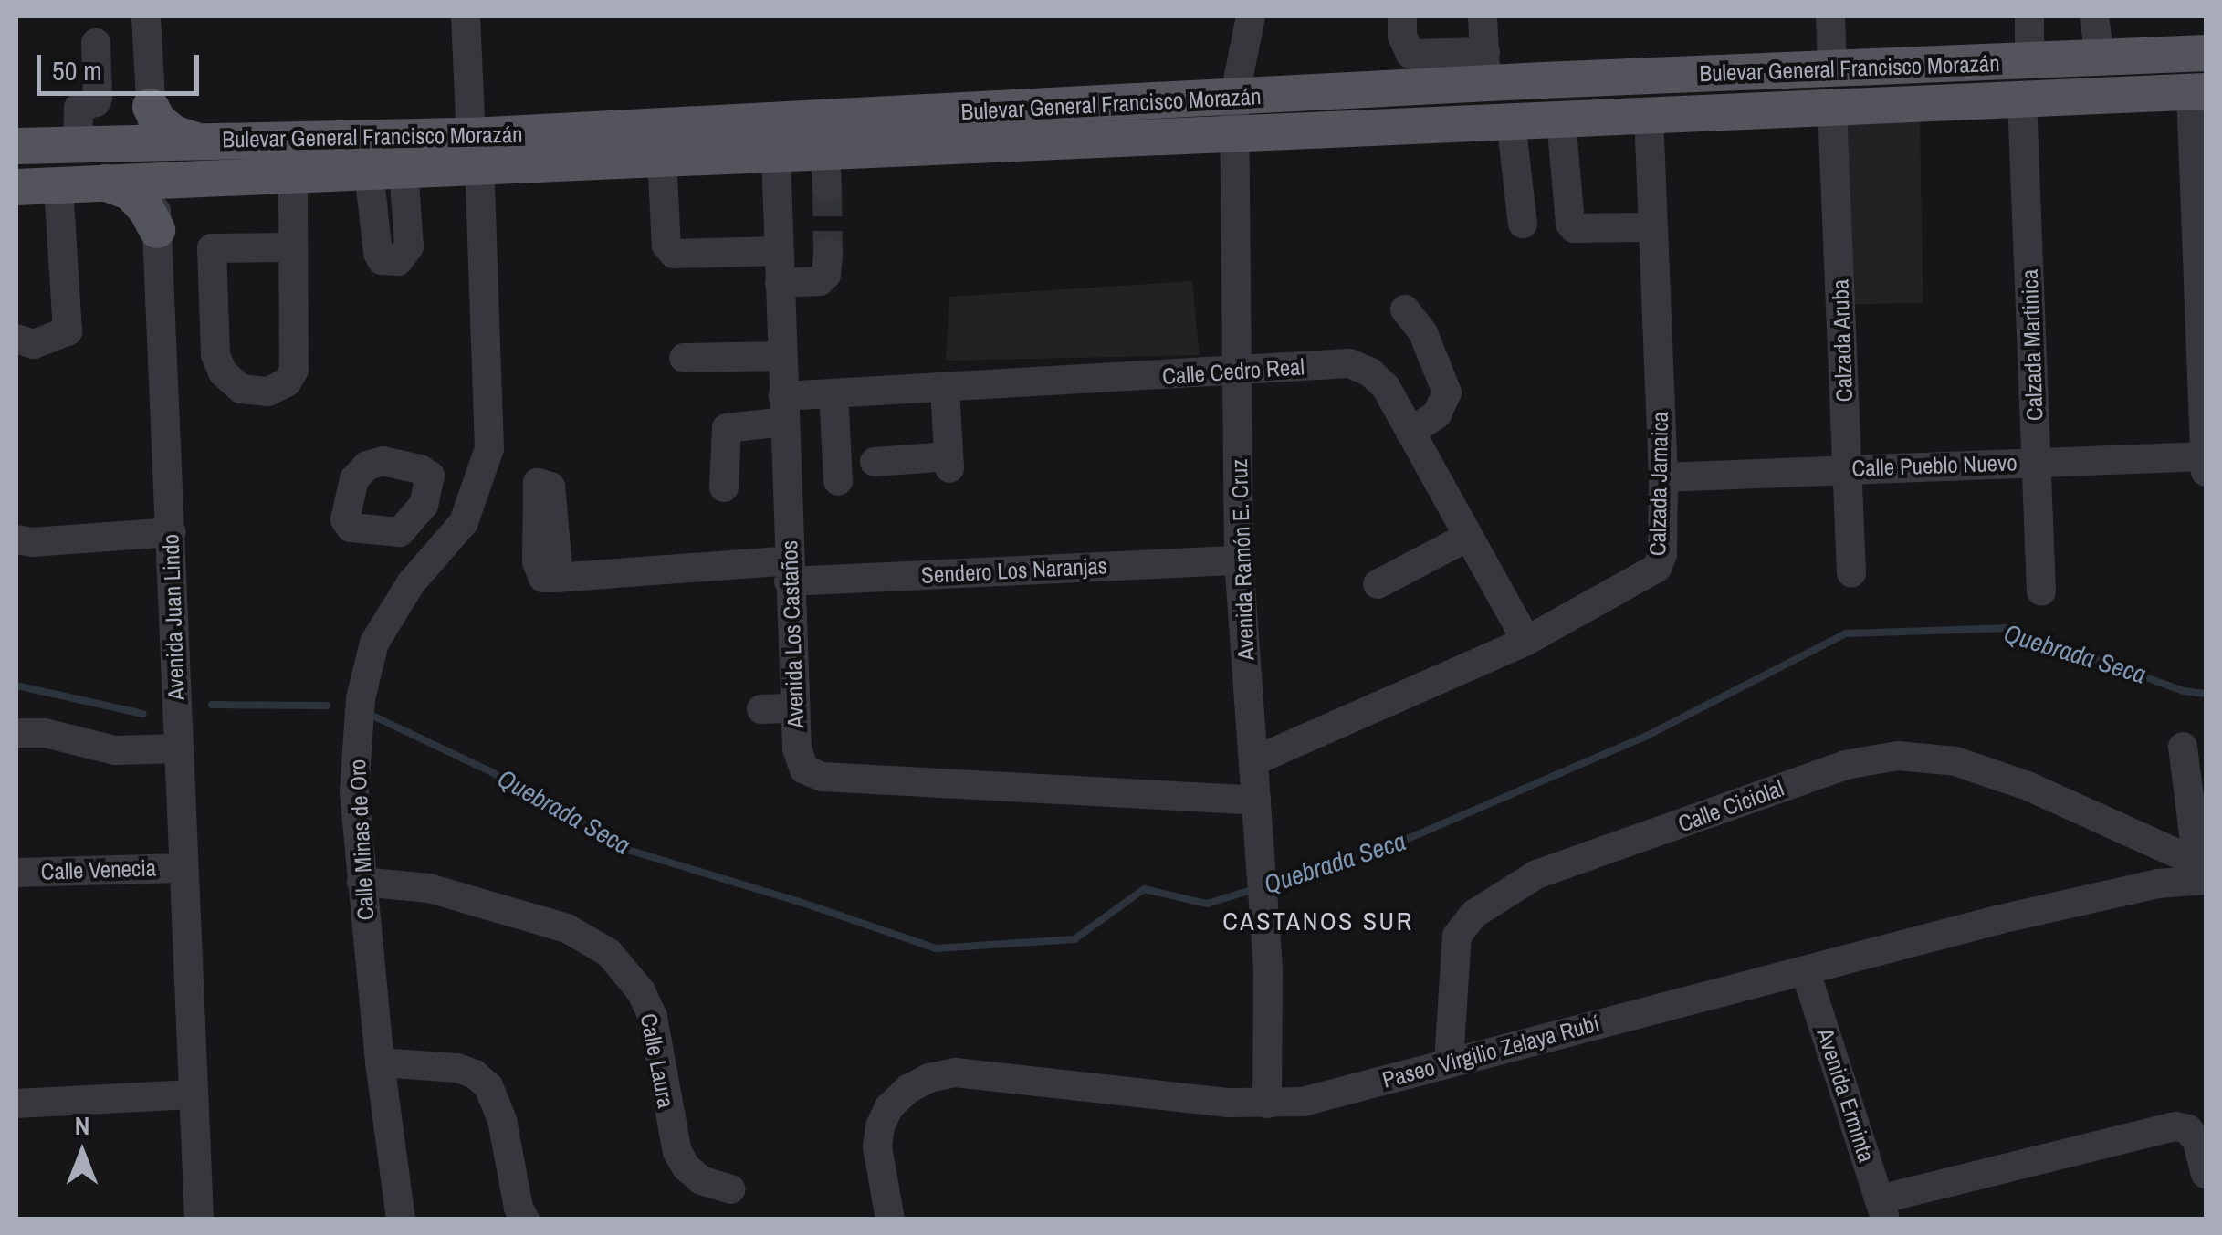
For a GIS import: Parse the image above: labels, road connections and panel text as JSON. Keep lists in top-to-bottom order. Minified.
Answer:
{"streets":{"main road":["Bulevar General Francisco Morazán"],"street":["Calzada Aruba","Calzada Martinica","Calle Cedro Real","Calle Pueblo Nuevo","Calzada Jamaica","Avenida Ramón E. Cruz","Sendero Los Naranjas","Avenida Juan Lindo","Avenida Los Castaños","Calle Ciciolal","Calle Minas de Oro","Calle Venecia","Paseo Virgilio Zelaya Rubí","Calle Laura","Avenida Erminta"]},"crossings":[["Bulevar General Francisco Morazán","Calzada Aruba"],["Bulevar General Francisco Morazán","Calzada Martinica"],["Bulevar General Francisco Morazán","Calzada Jamaica"],["Bulevar General Francisco Morazán","Avenida Ramón E. Cruz"],["Bulevar General Francisco Morazán","Avenida Juan Lindo"],["Bulevar General Francisco Morazán","Avenida Los Castaños"],["Bulevar General Francisco Morazán","Calle Minas de Oro"],["Calzada Aruba","Calle Pueblo Nuevo"],["Calzada Martinica","Calle Pueblo Nuevo"],["Calle Cedro Real","Calzada Jamaica"],["Calle Cedro Real","Avenida Ramón E. Cruz"],["Calle Cedro Real","Avenida Los Castaños"],["Calle Pueblo Nuevo","Calzada Jamaica"],["Calzada Jamaica","Avenida Ramón E. Cruz"],["Avenida Ramón E. Cruz","Sendero Los Naranjas"],["Avenida Ramón E. Cruz","Avenida Los Castaños"],["Avenida Ramón E. Cruz","Paseo Virgilio Zelaya Rubí"],["Sendero Los Naranjas","Avenida Los Castaños"],["Avenida Juan Lindo","Calle Venecia"],["Calle Ciciolal","Paseo Virgilio Zelaya Rubí"],["Calle Minas de Oro","Calle Laura"],["Paseo Virgilio Zelaya Rubí","Avenida Erminta"]],"districts":["CASTANOS SUR"],"water":["Quebrada Seca"],"scale_bar":"50 m","north":"top"}
